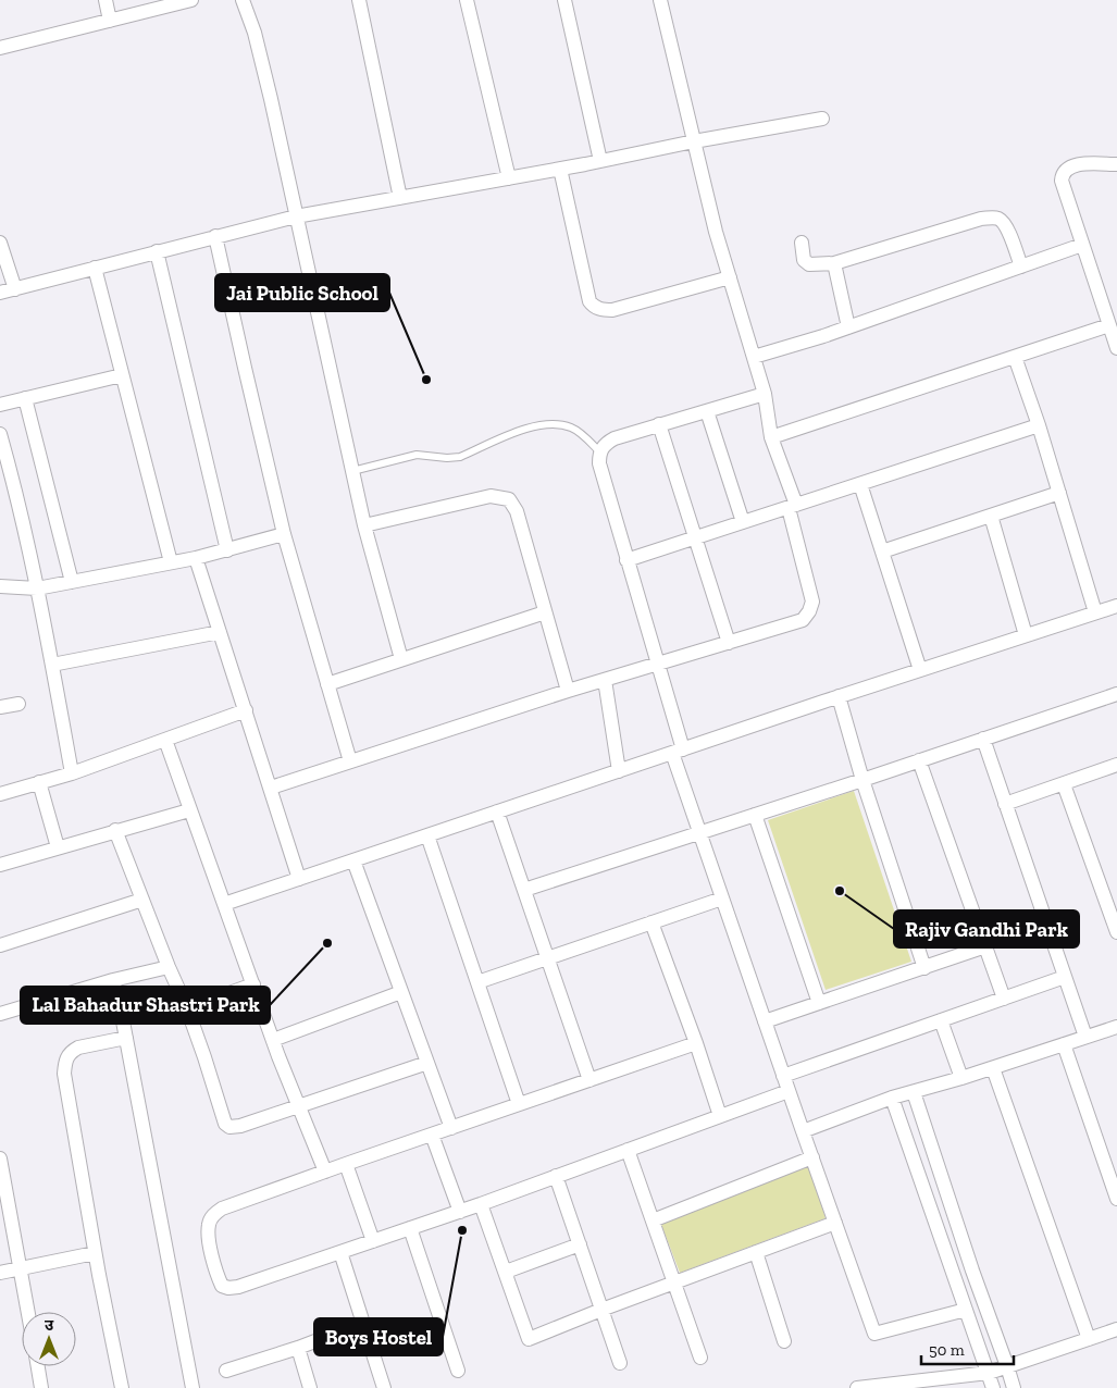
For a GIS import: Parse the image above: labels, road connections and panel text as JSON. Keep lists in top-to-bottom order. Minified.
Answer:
{"places":["Jai Public School","Rajiv Gandhi Park","Lal Bahadur Shastri Park","Boys Hostel"],"scale_bar":"50 m","north":"top"}
